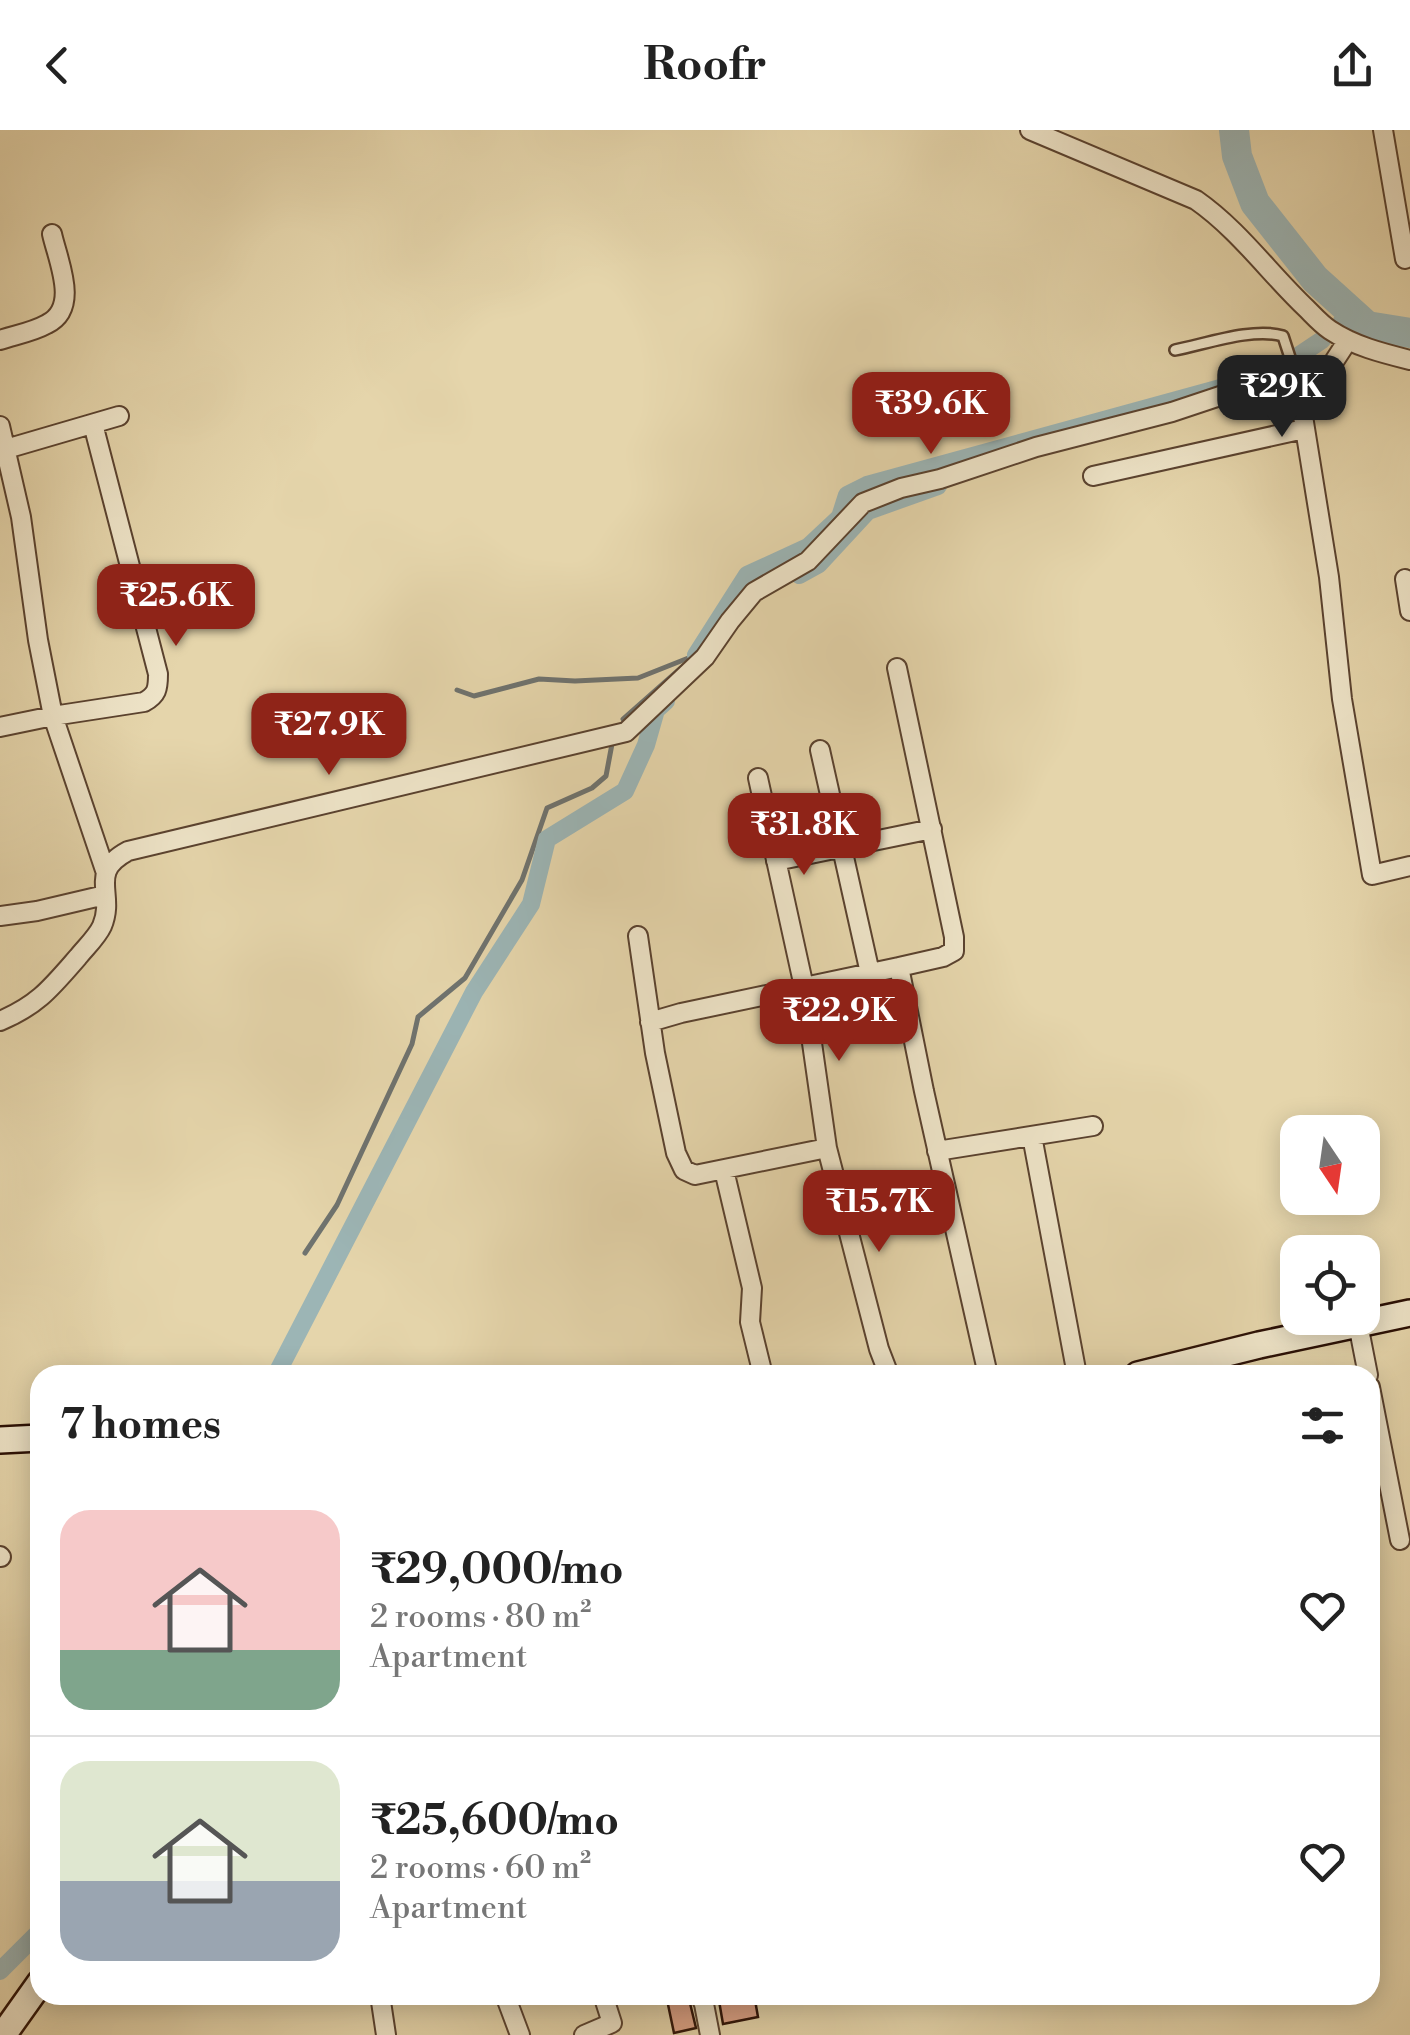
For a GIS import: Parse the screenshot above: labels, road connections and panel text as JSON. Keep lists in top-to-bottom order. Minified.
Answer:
{"north":"bottom","page":{"header":"Roofr","price":["₹29K","₹39.6K","₹25.6K","₹27.9K","₹31.8K","₹22.9K","₹15.7K"],"heading":"7 homes","list":[{"name":"₹29,000/mo","note":"2 rooms · 80 m² · Apartment"},{"name":"₹25,600/mo","note":"2 rooms · 60 m² · Apartment"}]}}
